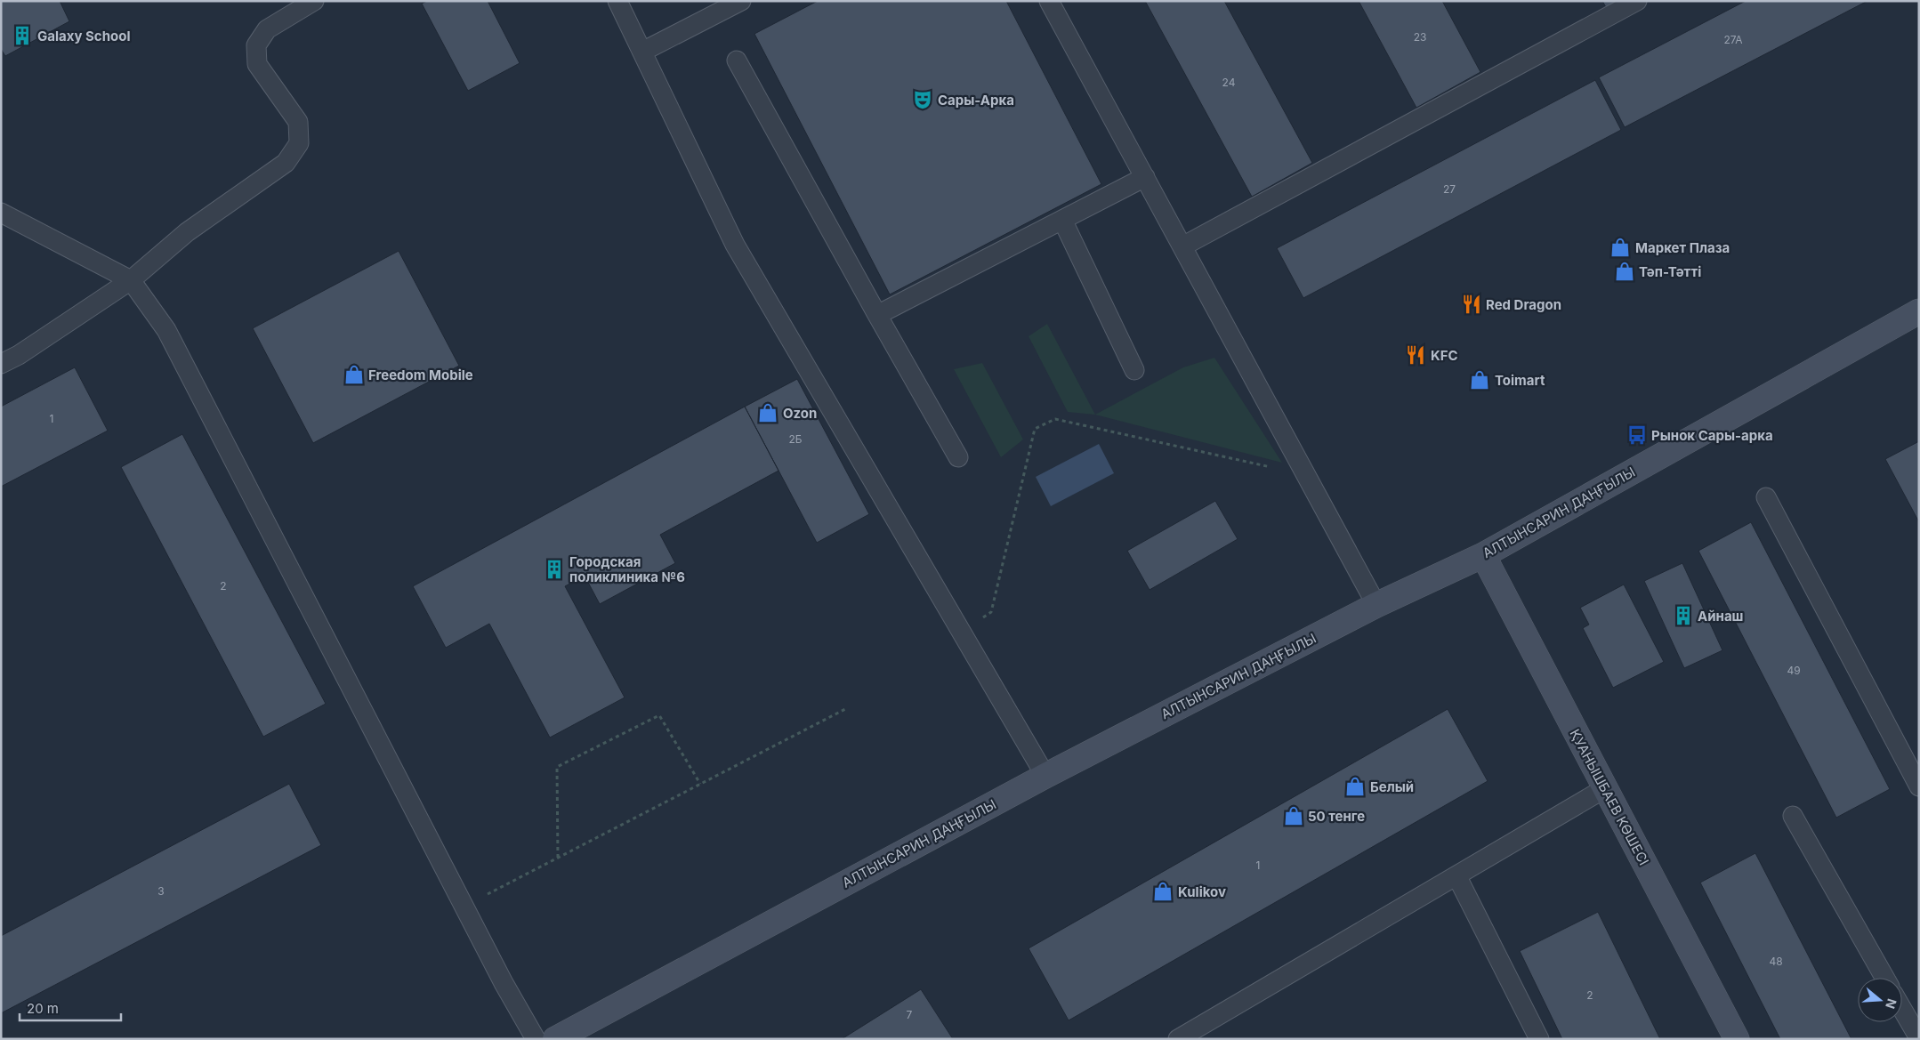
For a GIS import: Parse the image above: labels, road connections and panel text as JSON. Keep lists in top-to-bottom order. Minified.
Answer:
{"streets":{"main road":["АЛТЫНСАРИН ДАҢҒЫЛЫ","ҚУАНЫШБАЕВ КӨШЕСІ"]},"crossings":[["АЛТЫНСАРИН ДАҢҒЫЛЫ","ҚУАНЫШБАЕВ КӨШЕСІ"]],"places":{"building":["Galaxy School","Городская поликлиника №6","Айнаш"],"theatre":["Сары-Арка"],"shop":["Маркет Плаза","Тәп-Тәтті","Freedom Mobile","Toimart","Ozon","Белый","50 тенге","Kulikov"],"restaurant":["Red Dragon","KFC"],"bus stop":["Рынок Сары-арка"]},"house_numbers":["23","27А","24","27","1","2Б","2","49","1","3","48","2","7"],"scale_bar":"20 m","north":"right"}
